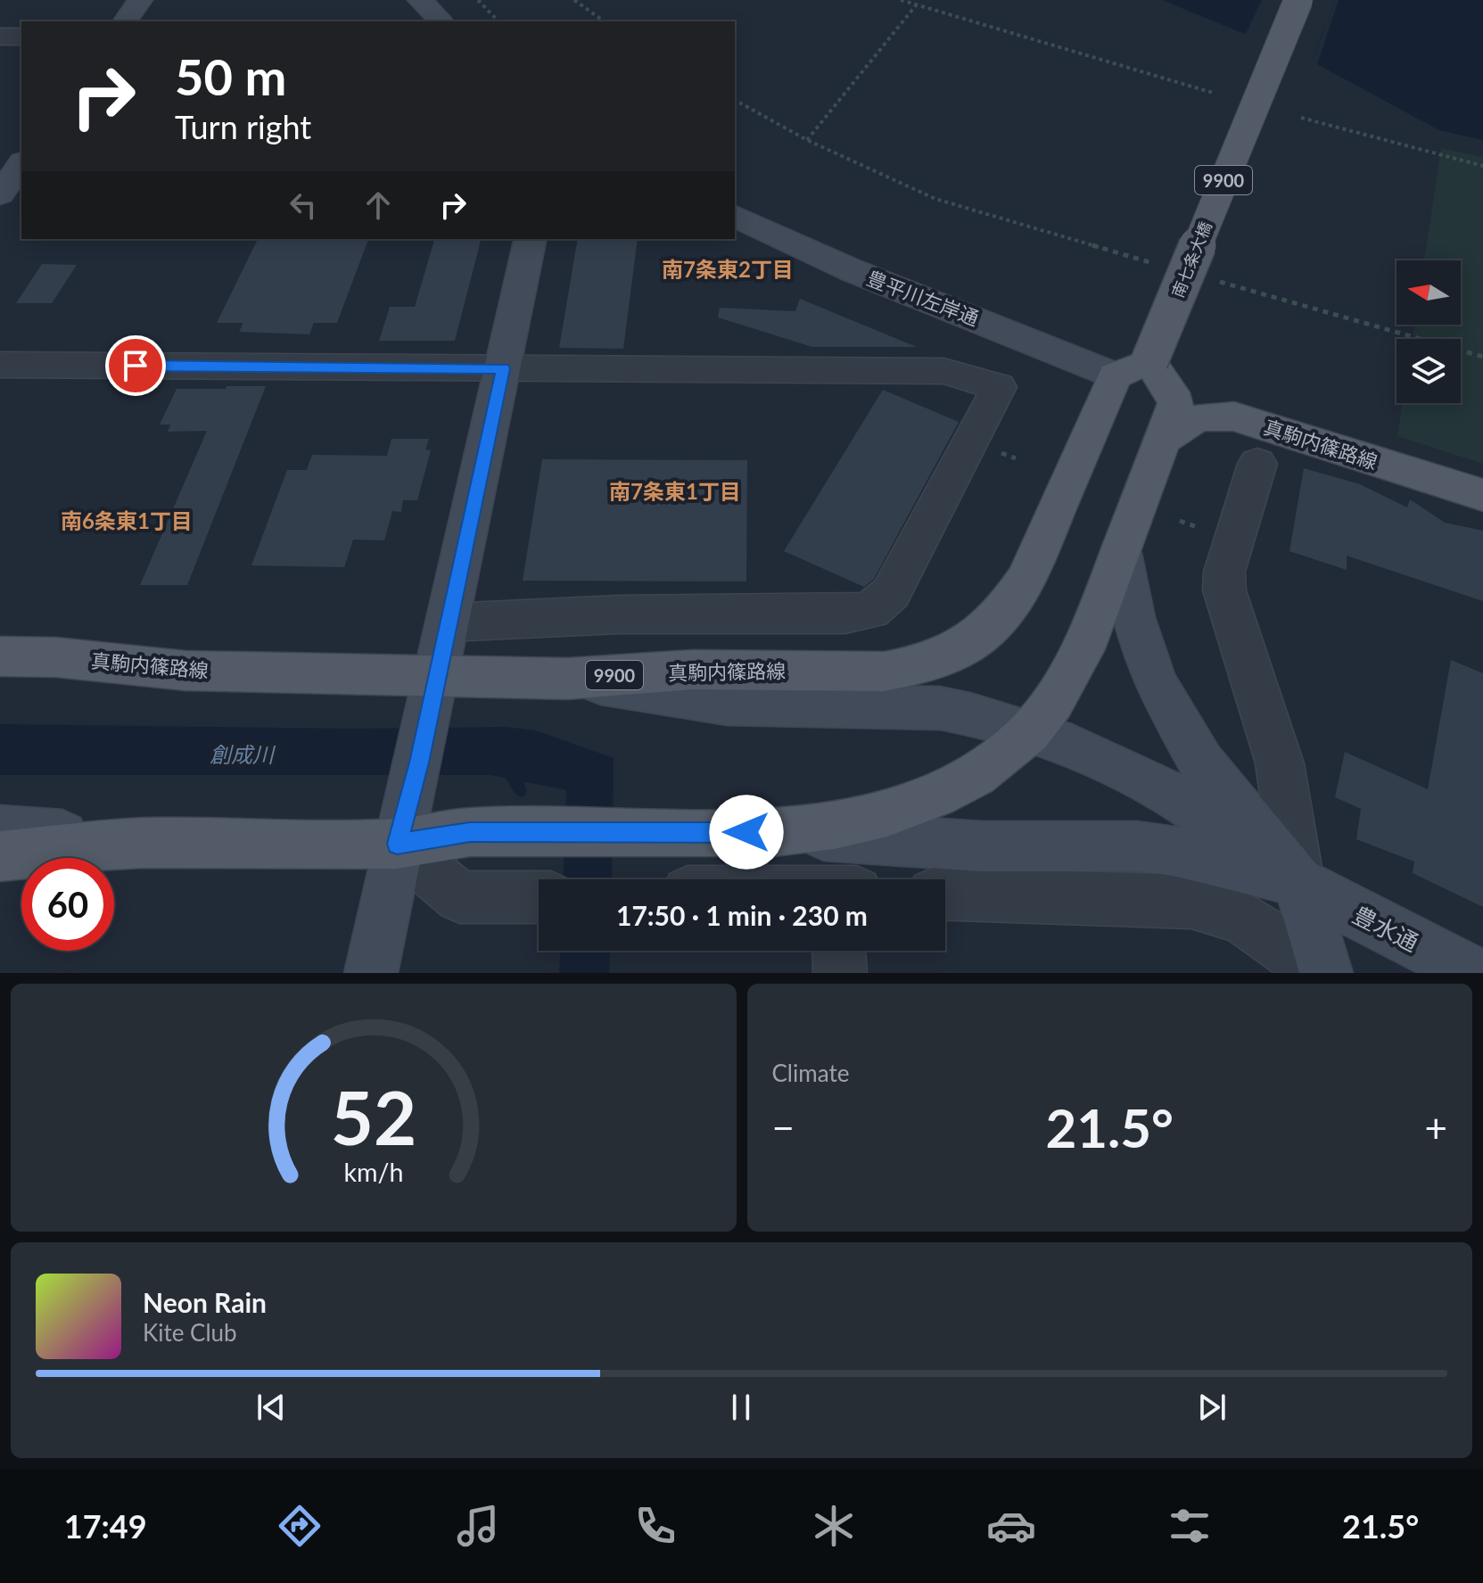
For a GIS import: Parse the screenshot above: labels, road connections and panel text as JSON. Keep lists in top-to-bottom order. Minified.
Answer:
{"streets":{"main road":["9900","南七条大橋","真駒内篠路線"],"street":["豊平川左岸通","豊水通"]},"crossings":[["豊平川左岸通","真駒内篠路線"]],"districts":["南7条東2丁目","南7条東1丁目","南6条東1丁目"],"water":["創成川"],"north":"left","page":{"turn":["50 m","Turn right"],"limit":"60","trip":"17:50 · 1 min · 230 m","tile":"Climate","heat":["−","21.5°","+"],"song":["Neon Rain","Kite Club"],"tabs":["17:49","21.5°"],"gauge":["52","km/h"]}}
